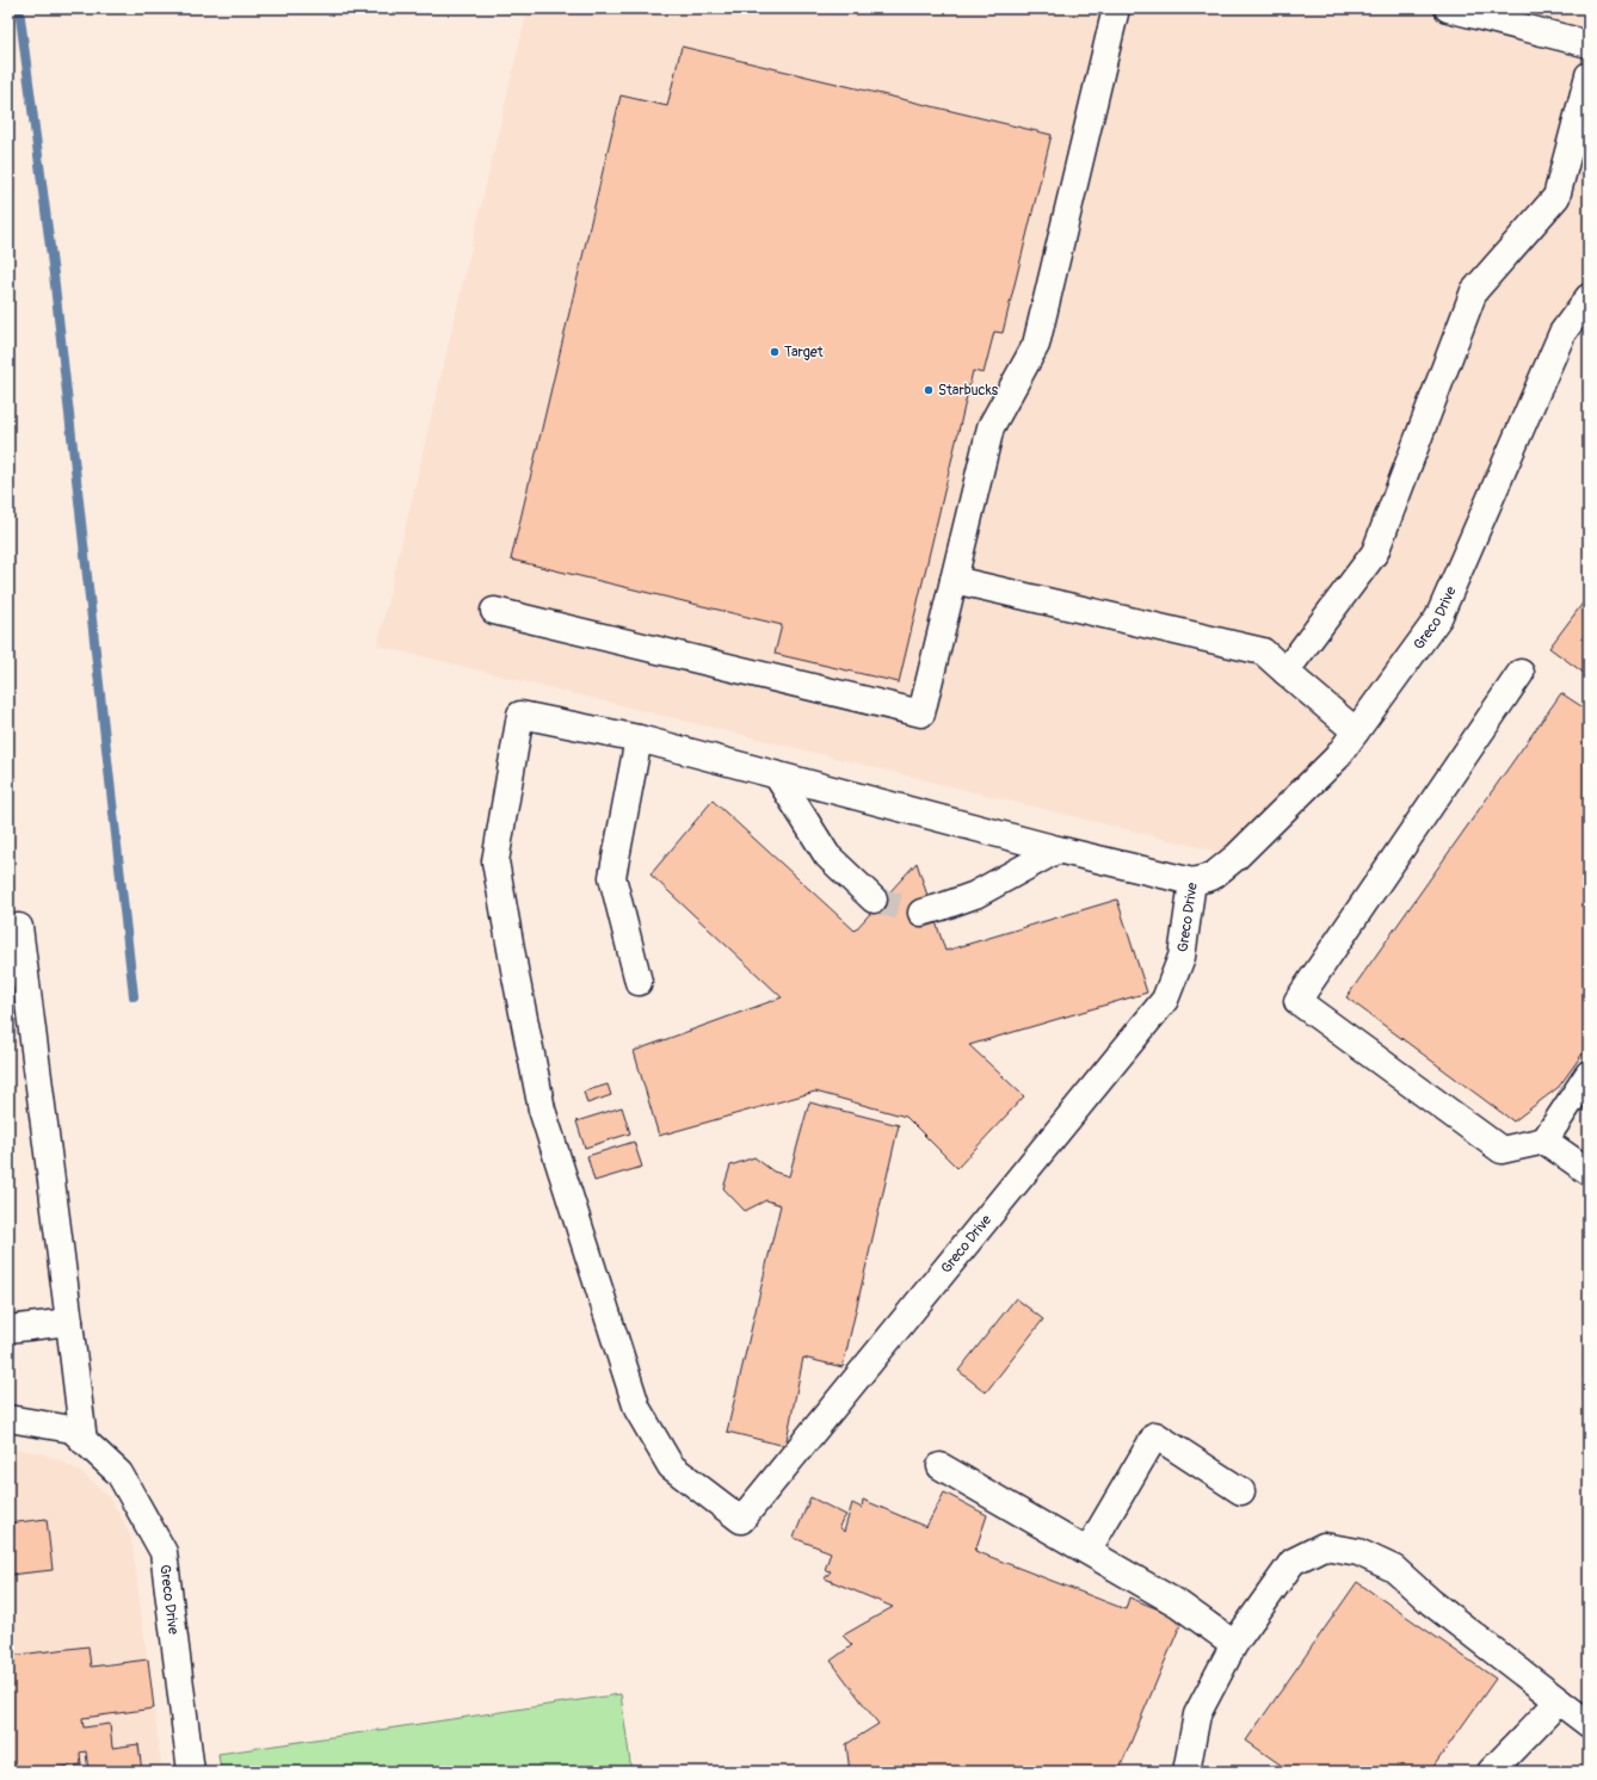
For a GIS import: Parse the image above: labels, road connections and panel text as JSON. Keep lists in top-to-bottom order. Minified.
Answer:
{"streets":{"street":["Greco Drive"]},"places":["Target","Starbucks"]}
